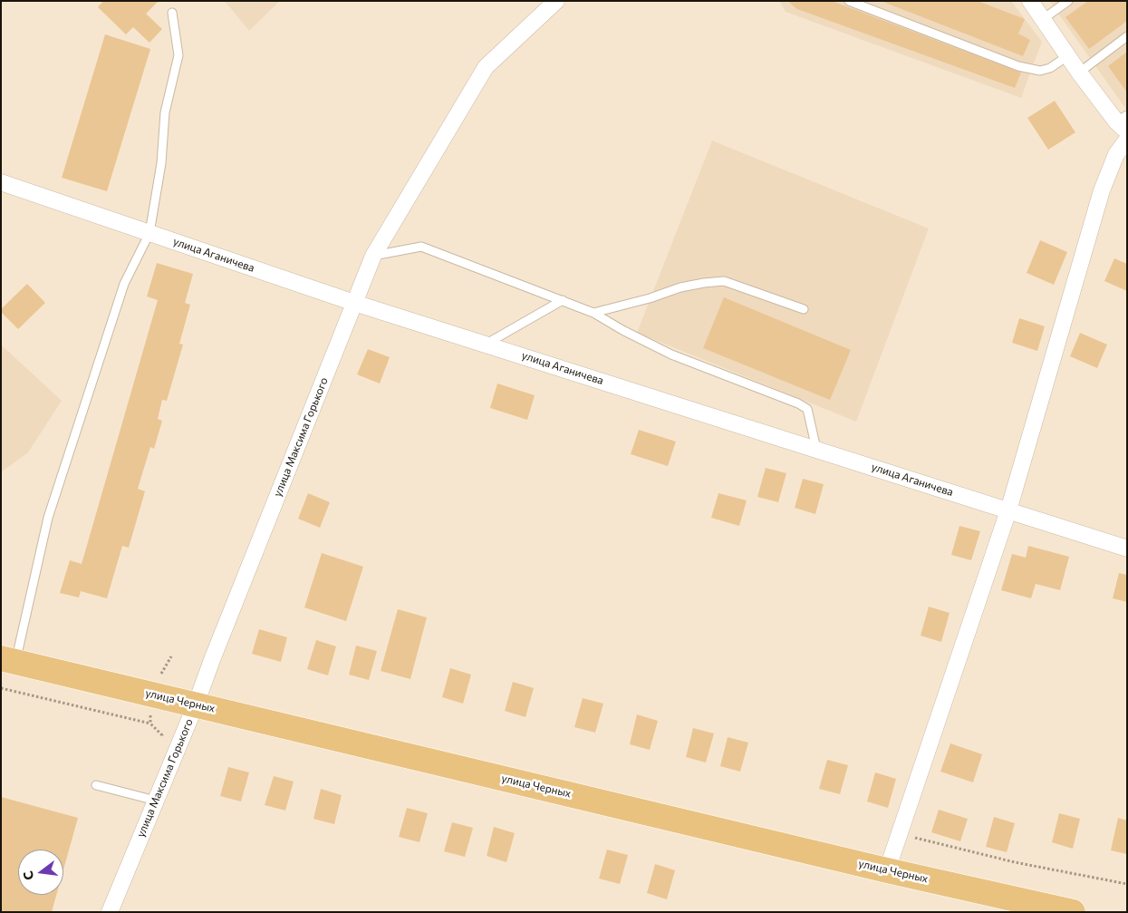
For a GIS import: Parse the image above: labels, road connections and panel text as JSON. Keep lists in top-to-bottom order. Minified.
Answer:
{"streets":{"main road":["улица Черных"],"street":["улица Аганичева","улица Максима Горького"]},"crossings":[["улица Аганичева","улица Максима Горького"],["улица Максима Горького","улица Черных"]],"north":"left"}
